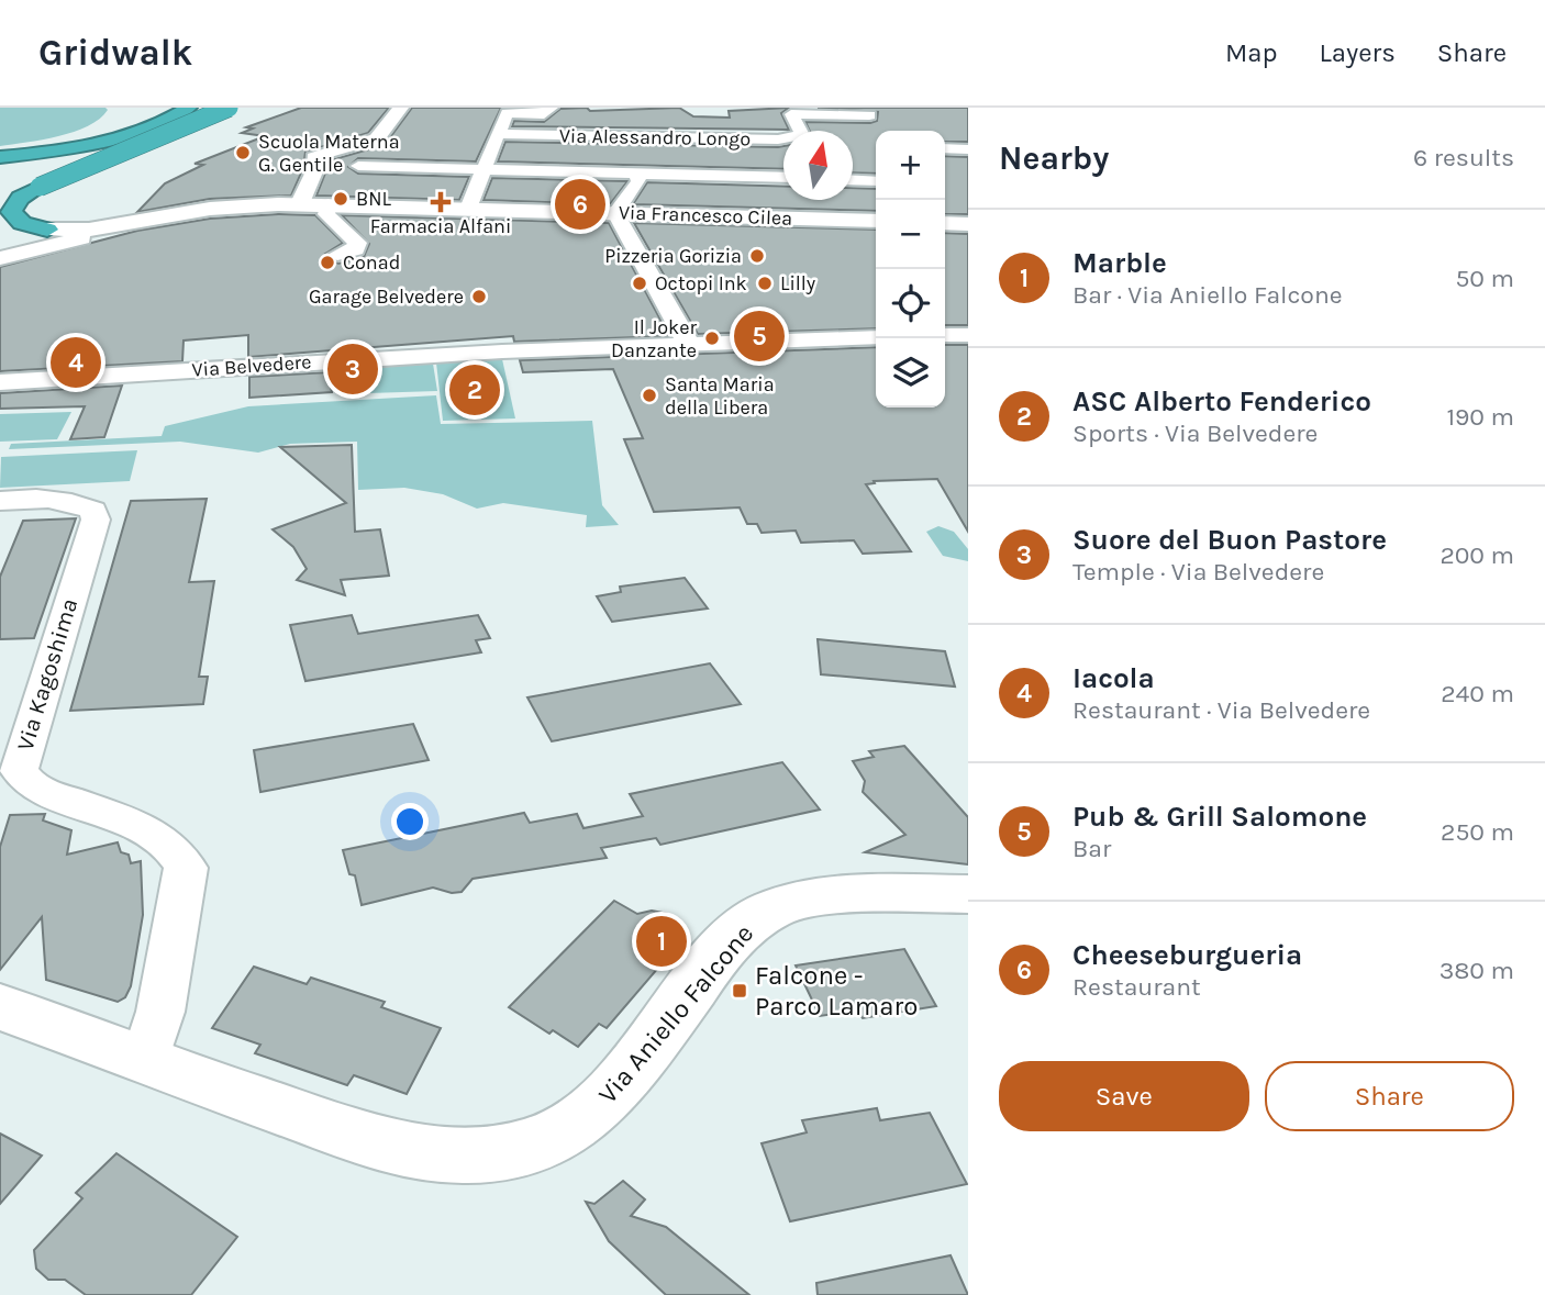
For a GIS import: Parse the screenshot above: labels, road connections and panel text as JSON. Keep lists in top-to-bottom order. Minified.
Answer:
{"streets":{"main road":["Via Francesco Cilea","Via Aniello Falcone"],"street":["Via Alessandro Longo","Via Belvedere","Via Kagoshima"]},"crossings":[["Via Kagoshima","Via Aniello Falcone"]],"places":{"other":["Scuola Materna G. Gentile","BNL","Pizzeria Gorizia","Conad","Octopi Ink","Lilly","Garage Belvedere","Il Joker Danzante","Santa Maria della Libera"],"health":["Farmacia Alfani"],"transit":["Falcone - Parco Lamaro"]},"north":"top","page":{"header":"Gridwalk","nav":["Map","Layers","Share"],"heading":["Nearby","6 results"],"map_buttons":["+","−"],"pins":["6","5","4","3","2","1"],"list":[{"mark":"1","name":"Marble","note":"Bar · Via Aniello Falcone","value":"50 m"},{"mark":"2","name":"ASC Alberto Fenderico","note":"Sports · Via Belvedere","value":"190 m"},{"mark":"3","name":"Suore del Buon Pastore","note":"Temple · Via Belvedere","value":"200 m"},{"mark":"4","name":"Iacola","note":"Restaurant · Via Belvedere","value":"240 m"},{"mark":"5","name":"Pub & Grill Salomone","note":"Bar","value":"250 m"},{"mark":"6","name":"Cheeseburgueria","note":"Restaurant","value":"380 m"}],"buttons":["Save","Share"]}}
